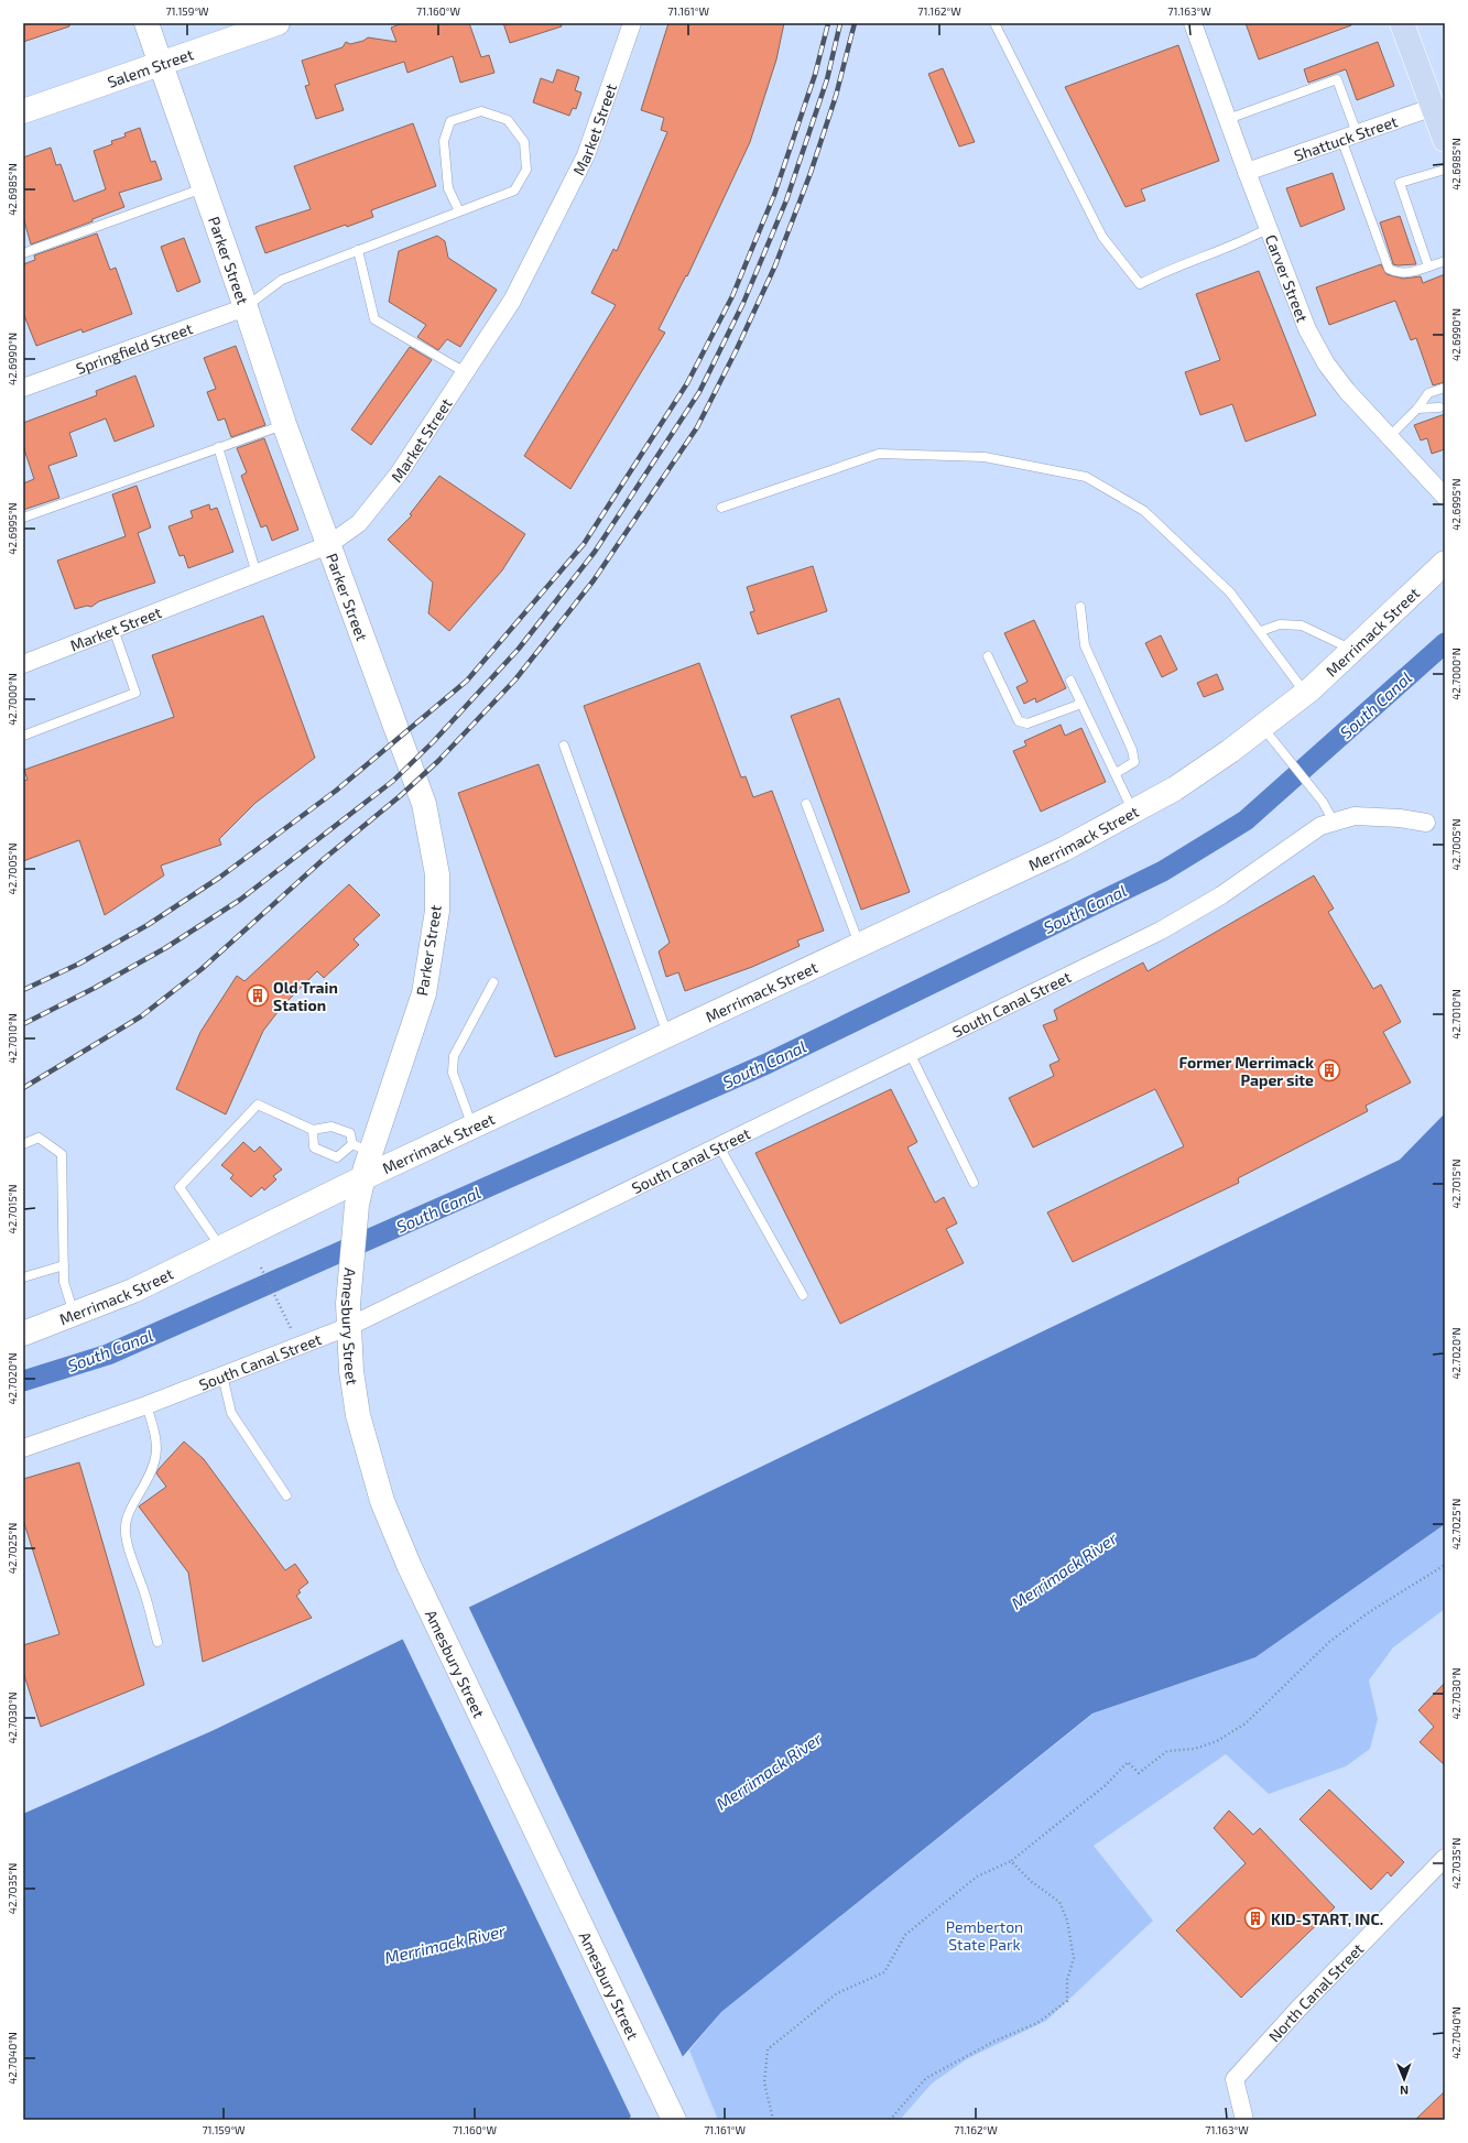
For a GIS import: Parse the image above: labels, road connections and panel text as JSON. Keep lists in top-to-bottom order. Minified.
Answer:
{"streets":{"main road":["Salem Street","Parker Street","Merrimack Street","Amesbury Street"],"street":["Market Street","Shattuck Street","Carver Street","Springfield Street","South Canal Street","North Canal Street"]},"crossings":[["Salem Street","Parker Street"],["Market Street","Parker Street"],["Shattuck Street","Carver Street"],["Parker Street","Springfield Street"],["Parker Street","Merrimack Street"],["Parker Street","Amesbury Street"],["Merrimack Street","Amesbury Street"],["South Canal Street","Amesbury Street"]],"water":["South Canal","Merrimack River"],"parks":["Pemberton State Park"],"places":{"building":["Old Train Station","Former Merrimack Paper site","KID-START, INC."]},"north":"bottom","coordinates":["71.159°W","71.160°W","71.161°W","71.162°W","71.163°W","42.6985°N","42.6990°N","42.6995°N","42.7000°N","42.7005°N","42.7010°N","42.7015°N","42.7020°N","42.7025°N","42.7030°N","42.7035°N","42.7040°N"]}
